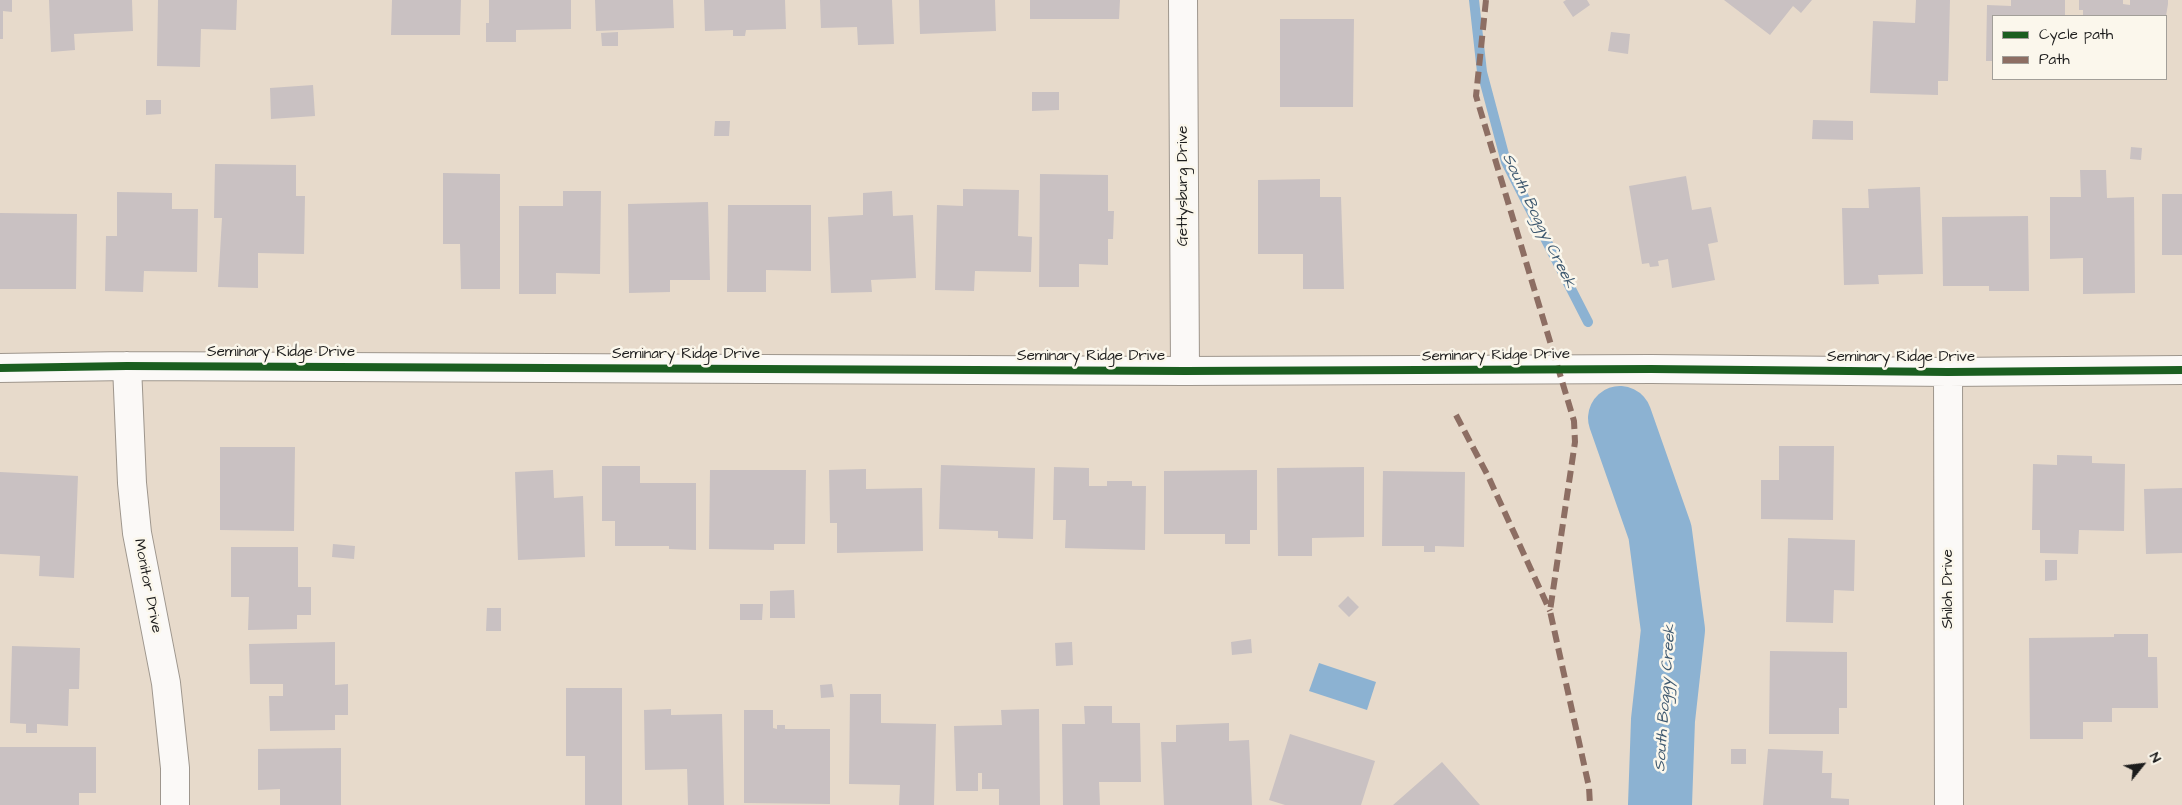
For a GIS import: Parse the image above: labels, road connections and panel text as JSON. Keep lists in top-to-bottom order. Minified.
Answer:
{"streets":{"street":["Gettysburg Drive","Seminary Ridge Drive","Monitor Drive","Shiloh Drive"]},"crossings":[["Gettysburg Drive","Seminary Ridge Drive"],["Seminary Ridge Drive","Monitor Drive"],["Seminary Ridge Drive","Shiloh Drive"]],"water":["South Boggy Creek"],"legend":["Cycle path","Path"],"north":"top right"}
